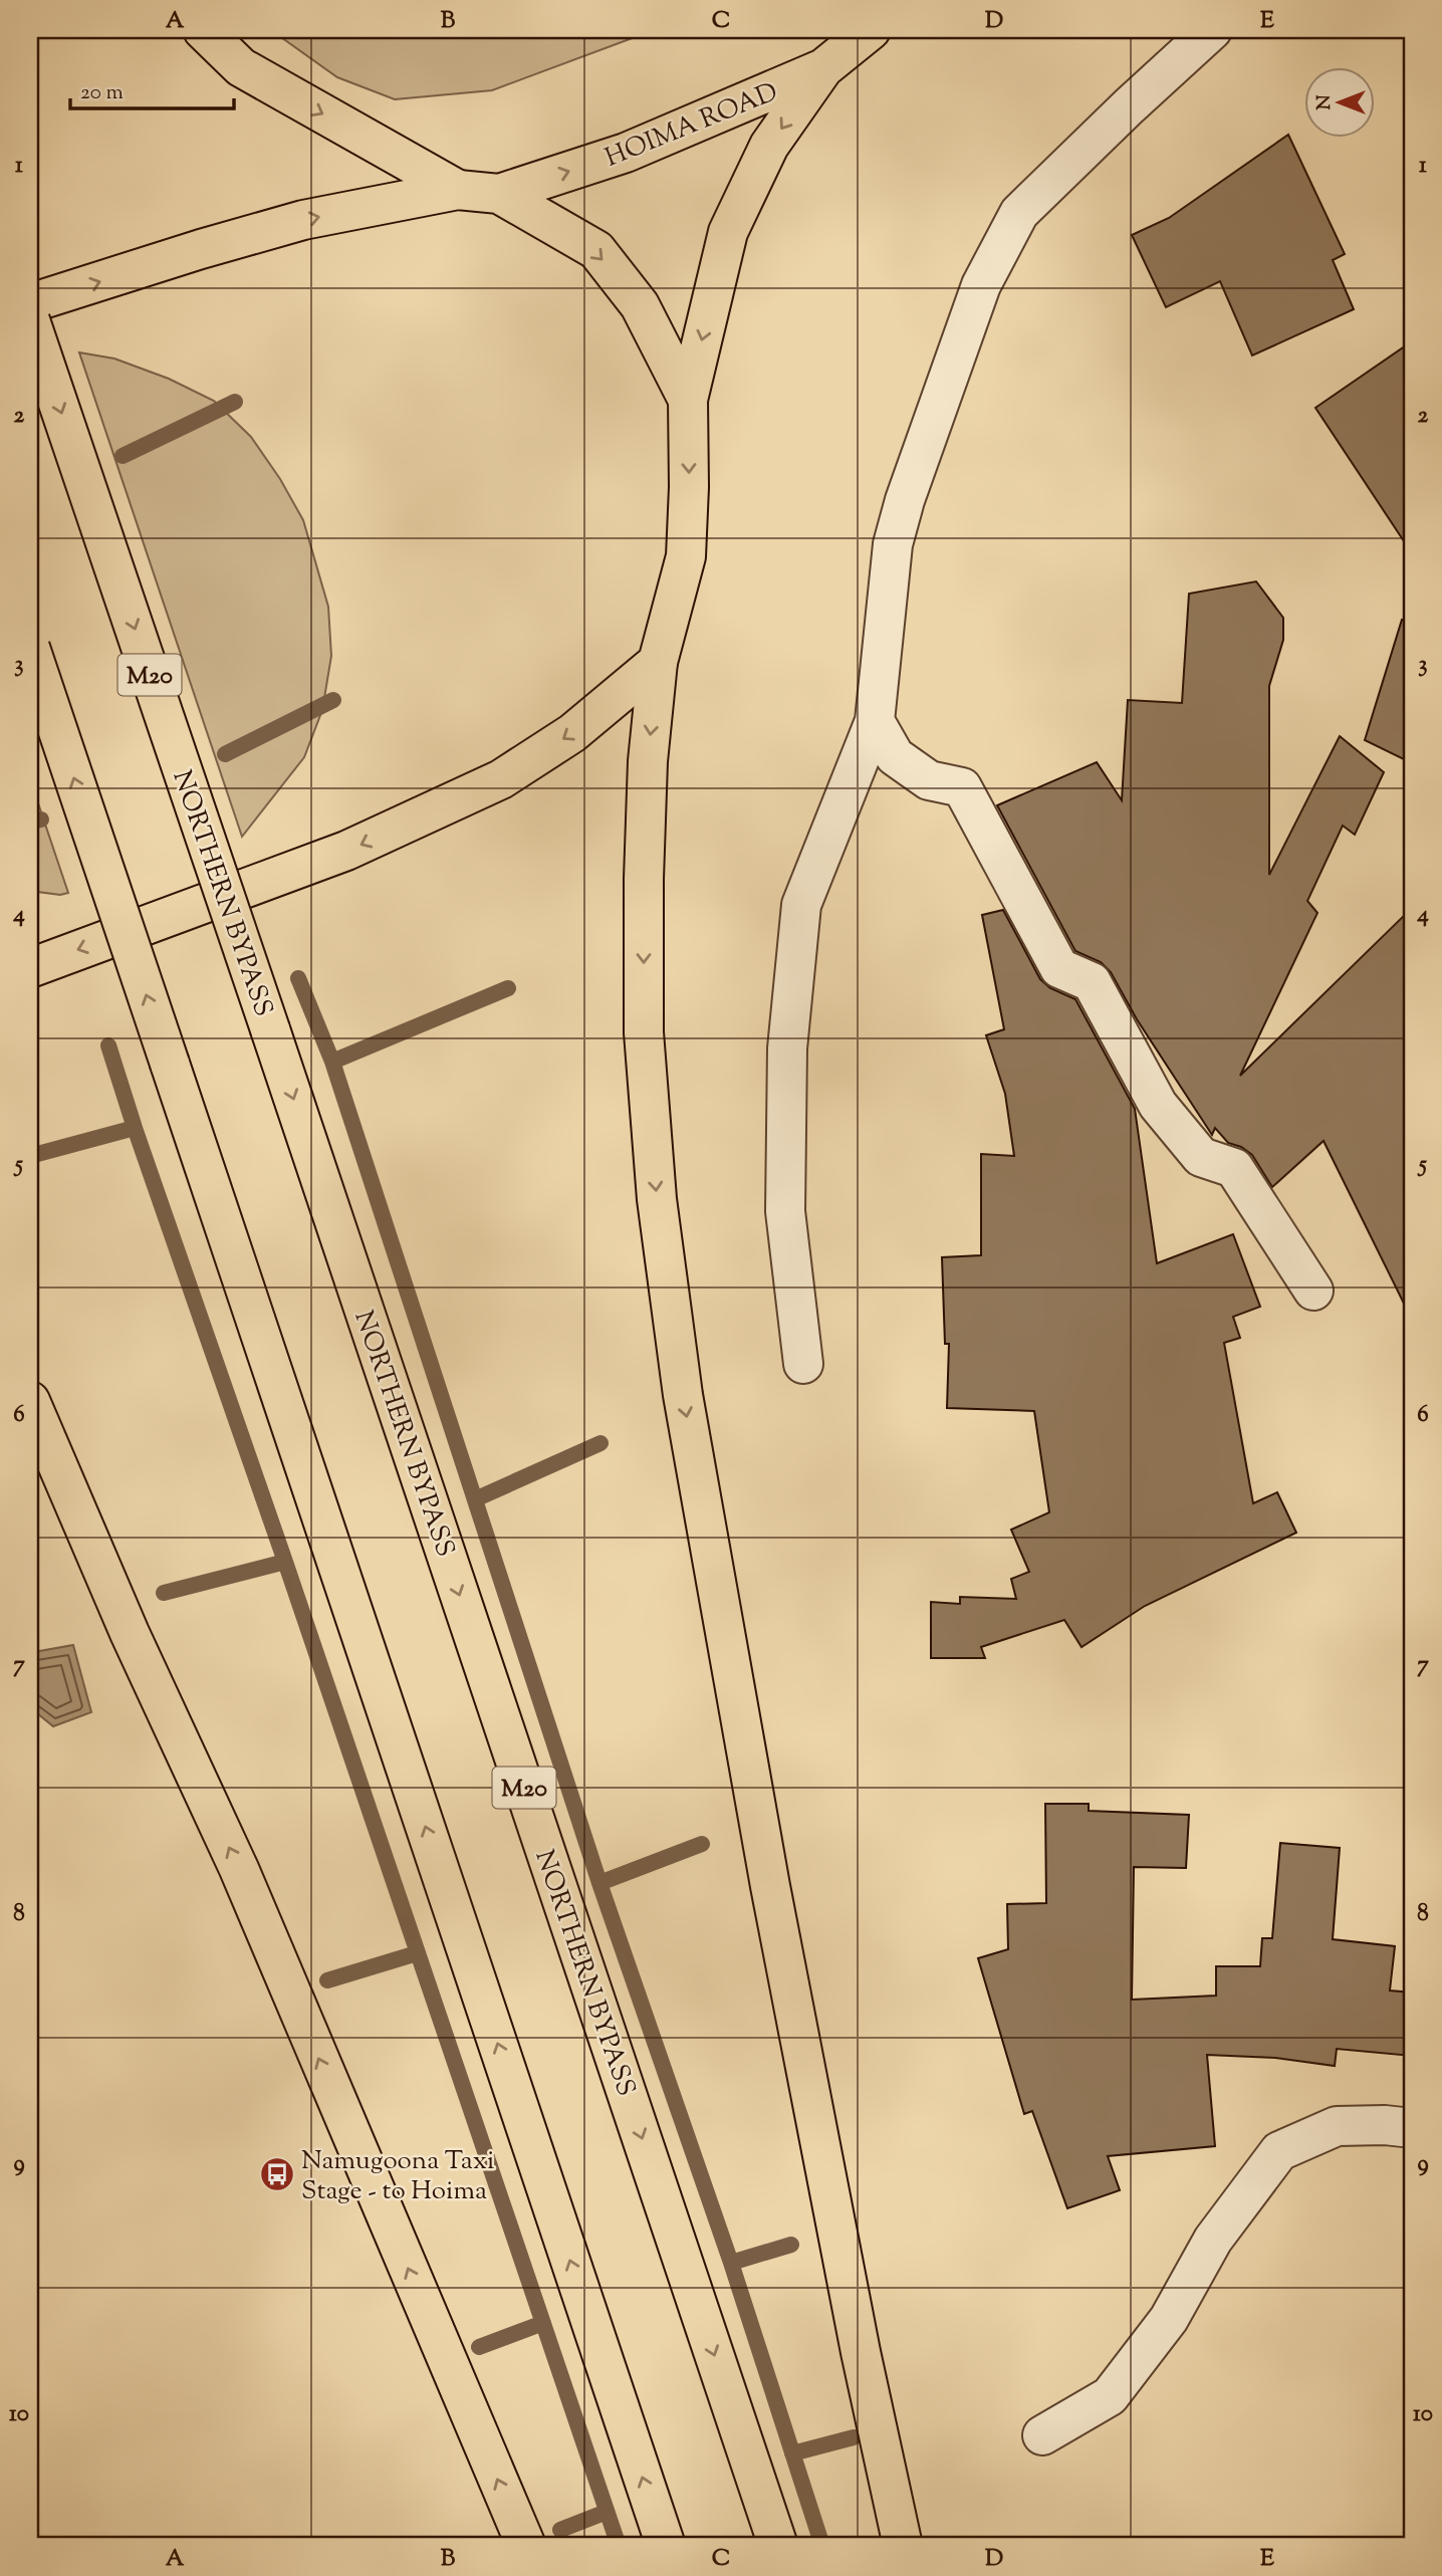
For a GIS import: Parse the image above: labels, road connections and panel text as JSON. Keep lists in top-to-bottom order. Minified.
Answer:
{"streets":{"main road":["HOIMA ROAD","M20","NORTHERN BYPASS"]},"one_way":["HOIMA ROAD"],"places":{"bus stop":["Namugoona Taxi Stage - to Hoima"]},"scale_bar":"20 m","north":"left","grid":{"columns":["A","B","C","D","E"],"rows":["1","2","3","4","5","6","7","8","9","10"]}}
